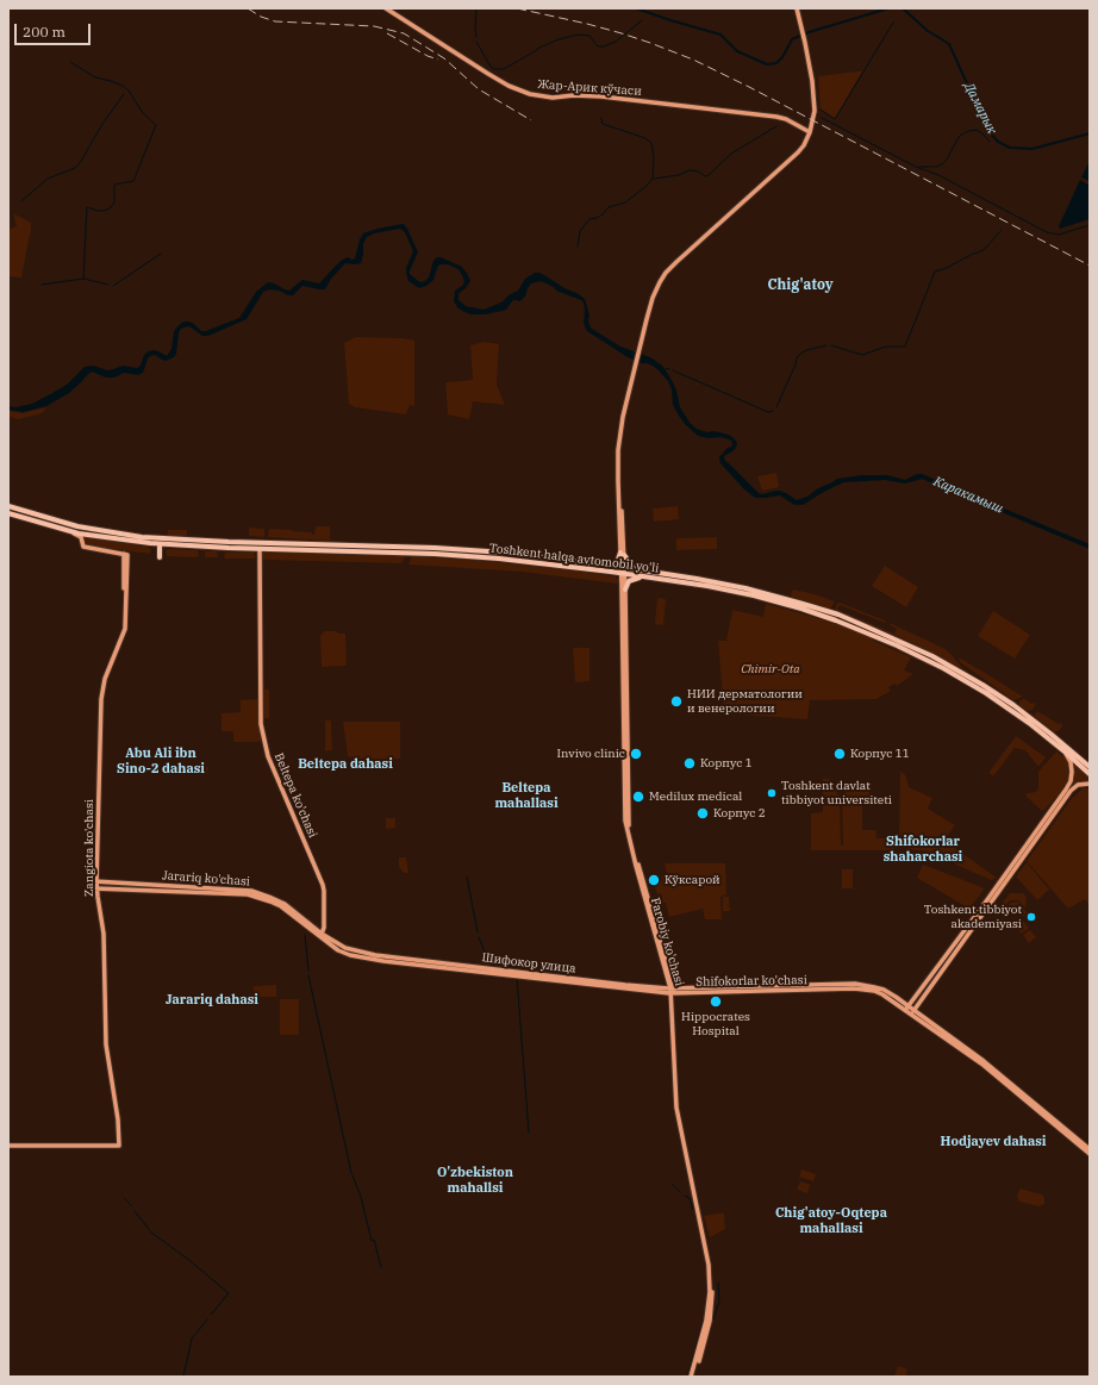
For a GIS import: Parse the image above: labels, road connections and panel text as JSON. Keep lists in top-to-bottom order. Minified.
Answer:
{"streets":{"highway":["Toshkent halqa avtomobil yo'li"],"main road":["Жар-Арик кўчаси","Beltepa ko'chasi","Zangiota ko'chasi","Jarariq ko'chasi","Farobiy ko'chasi","Shifokorlar ko'chasi"]},"crossings":[["Жар-Арик кўчаси","Farobiy ko'chasi"],["Toshkent halqa avtomobil yo'li","Beltepa ko'chasi"],["Toshkent halqa avtomobil yo'li","Farobiy ko'chasi"],["Beltepa ko'chasi","Jarariq ko'chasi"],["Zangiota ko'chasi","Jarariq ko'chasi"],["Jarariq ko'chasi","Shifokorlar ko'chasi"],["Farobiy ko'chasi","Shifokorlar ko'chasi"]],"districts":["Chig'atoy","Abu Ali ibn Sino-2 dahasi","Beltepa dahasi","Beltepa mahallasi","Shifokorlar shaharchasi","Jarariq dahasi","Hodjayev dahasi","O'zbekiston mahallsi","Chig'atoy-Oqtepa mahallasi"],"water":["Дамарык","Каракамыш"],"parks":["Chimir-Ota"],"places":["НИИ дерматологии и венерологии","Invivo clinic","Корпус 11","Корпус 1","Toshkent davlat tibbiyot universiteti","Medilux medical","Корпус 2","Кўксарой","Toshkent tibbiyot akademiyasi","Hippocrates Hospital"],"scale_bar":"200 m"}
